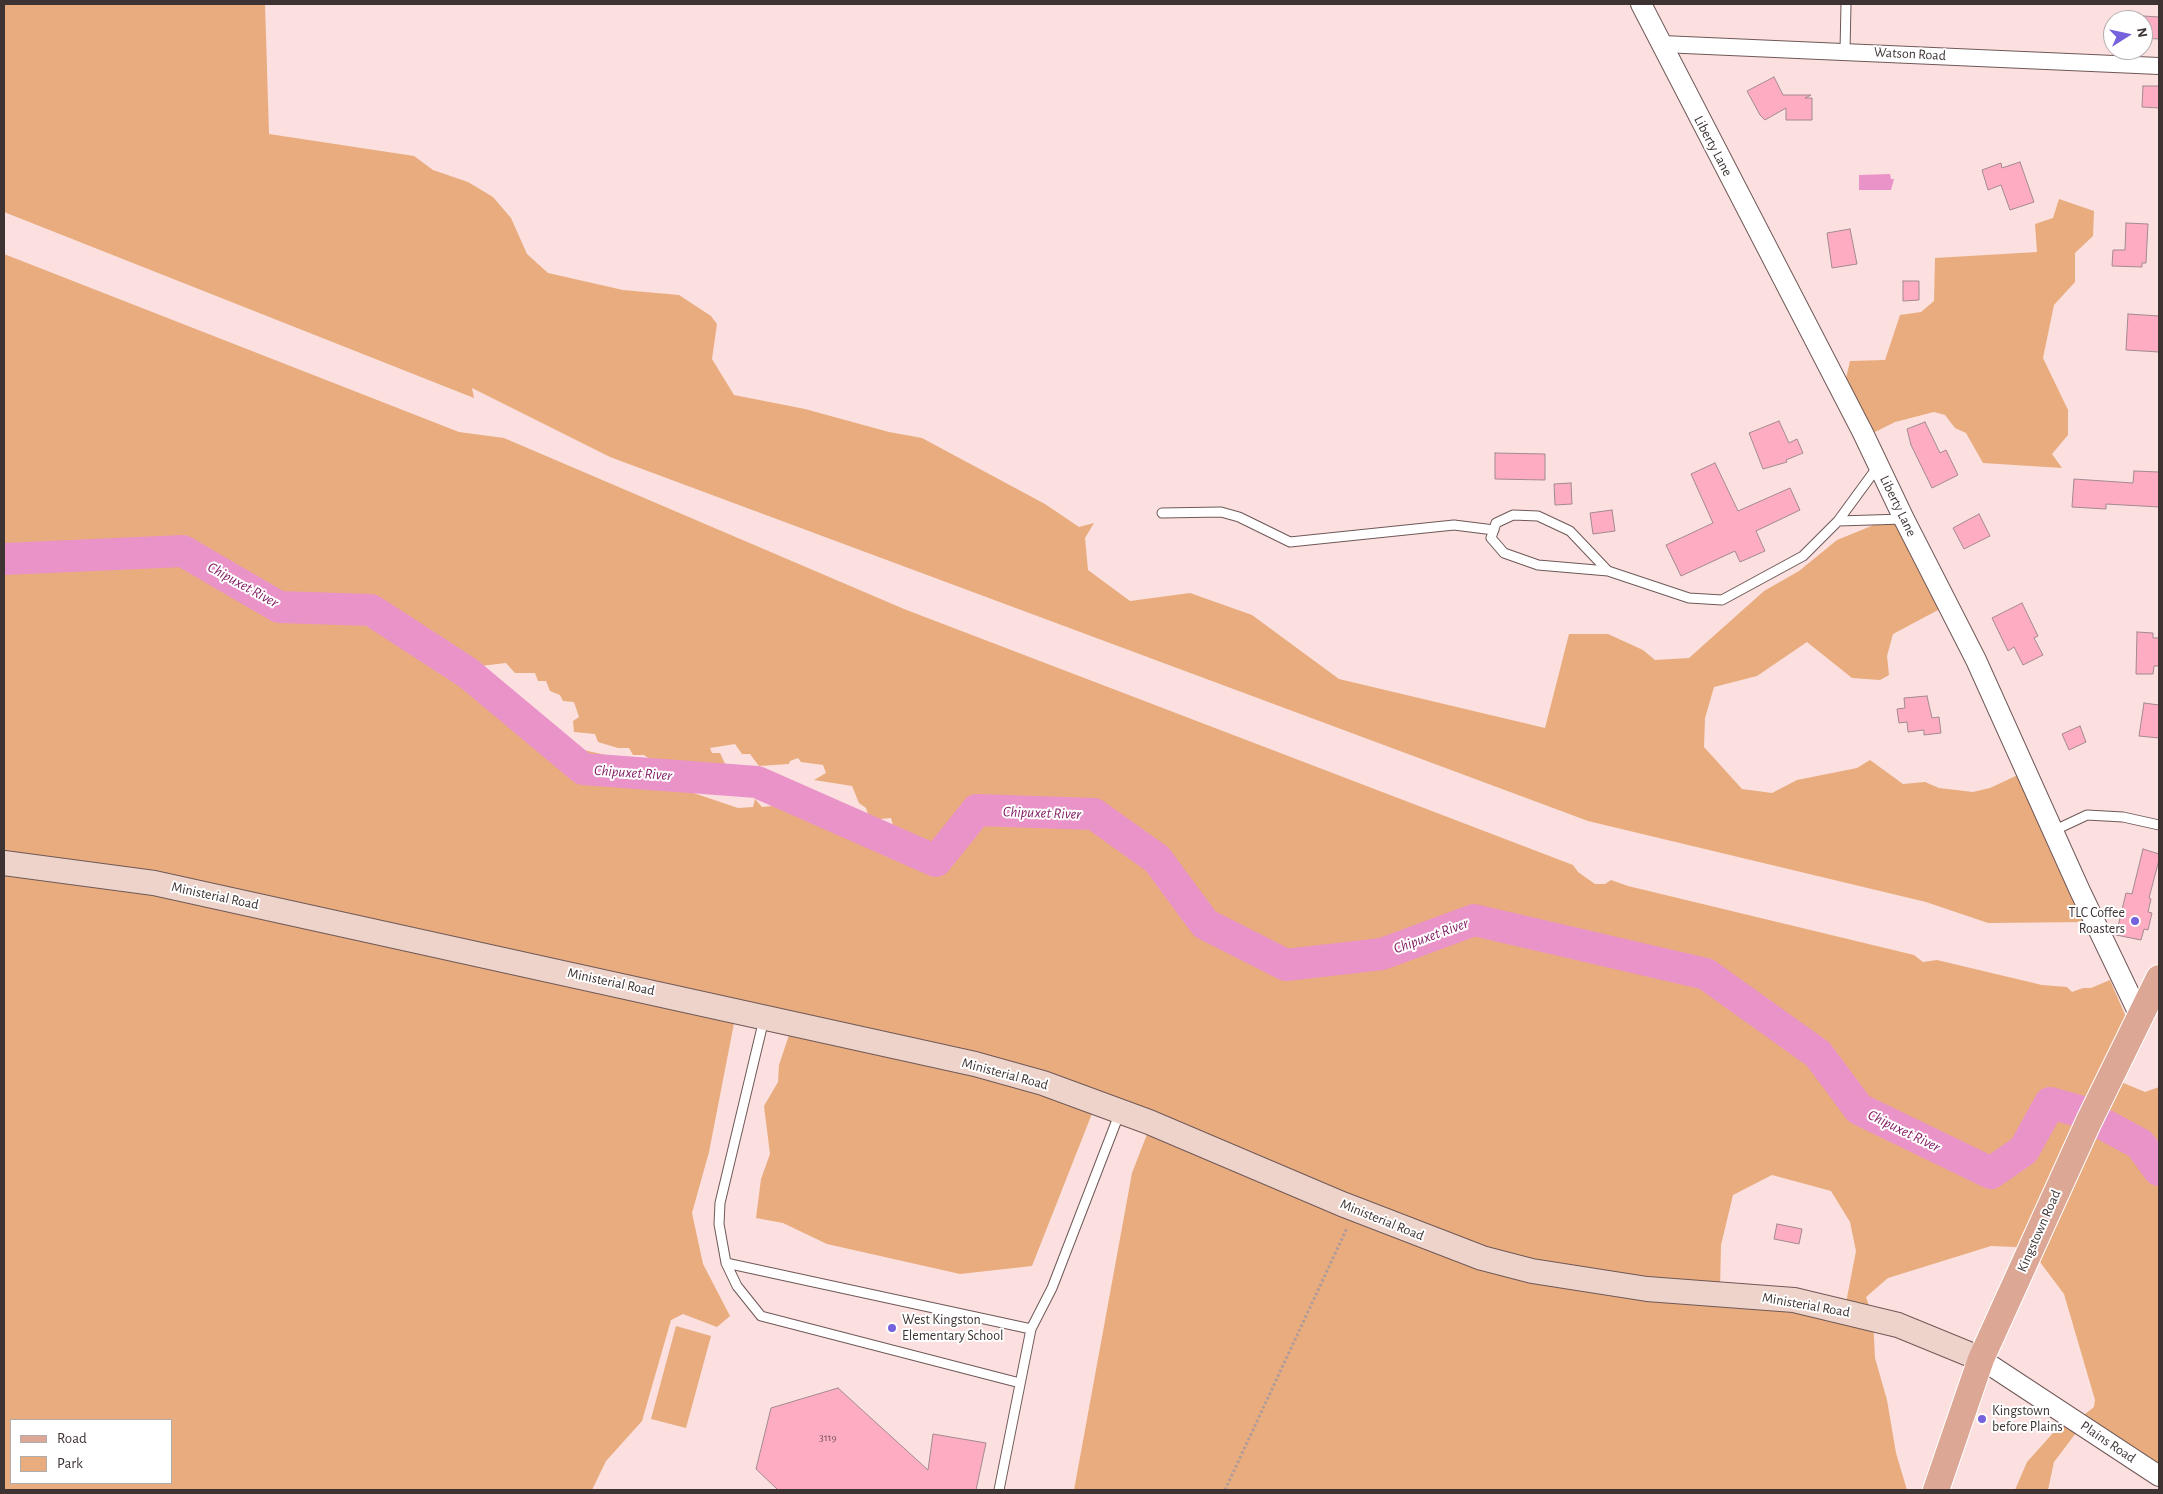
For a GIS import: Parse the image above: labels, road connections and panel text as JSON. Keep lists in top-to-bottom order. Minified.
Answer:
{"streets":{"main road":["Ministerial Road","Kingstown Road"],"street":["Watson Road","Liberty Lane","Plains Road"]},"crossings":[["Watson Road","Liberty Lane"],["Liberty Lane","Kingstown Road"],["Ministerial Road","Kingstown Road"],["Ministerial Road","Plains Road"],["Kingstown Road","Plains Road"]],"water":["Chipuxet River"],"places":["TLC Coffee Roasters","West Kingston Elementary School","Kingstown before Plains"],"house_numbers":["3119"],"legend":["Road","Park"],"north":"right"}
